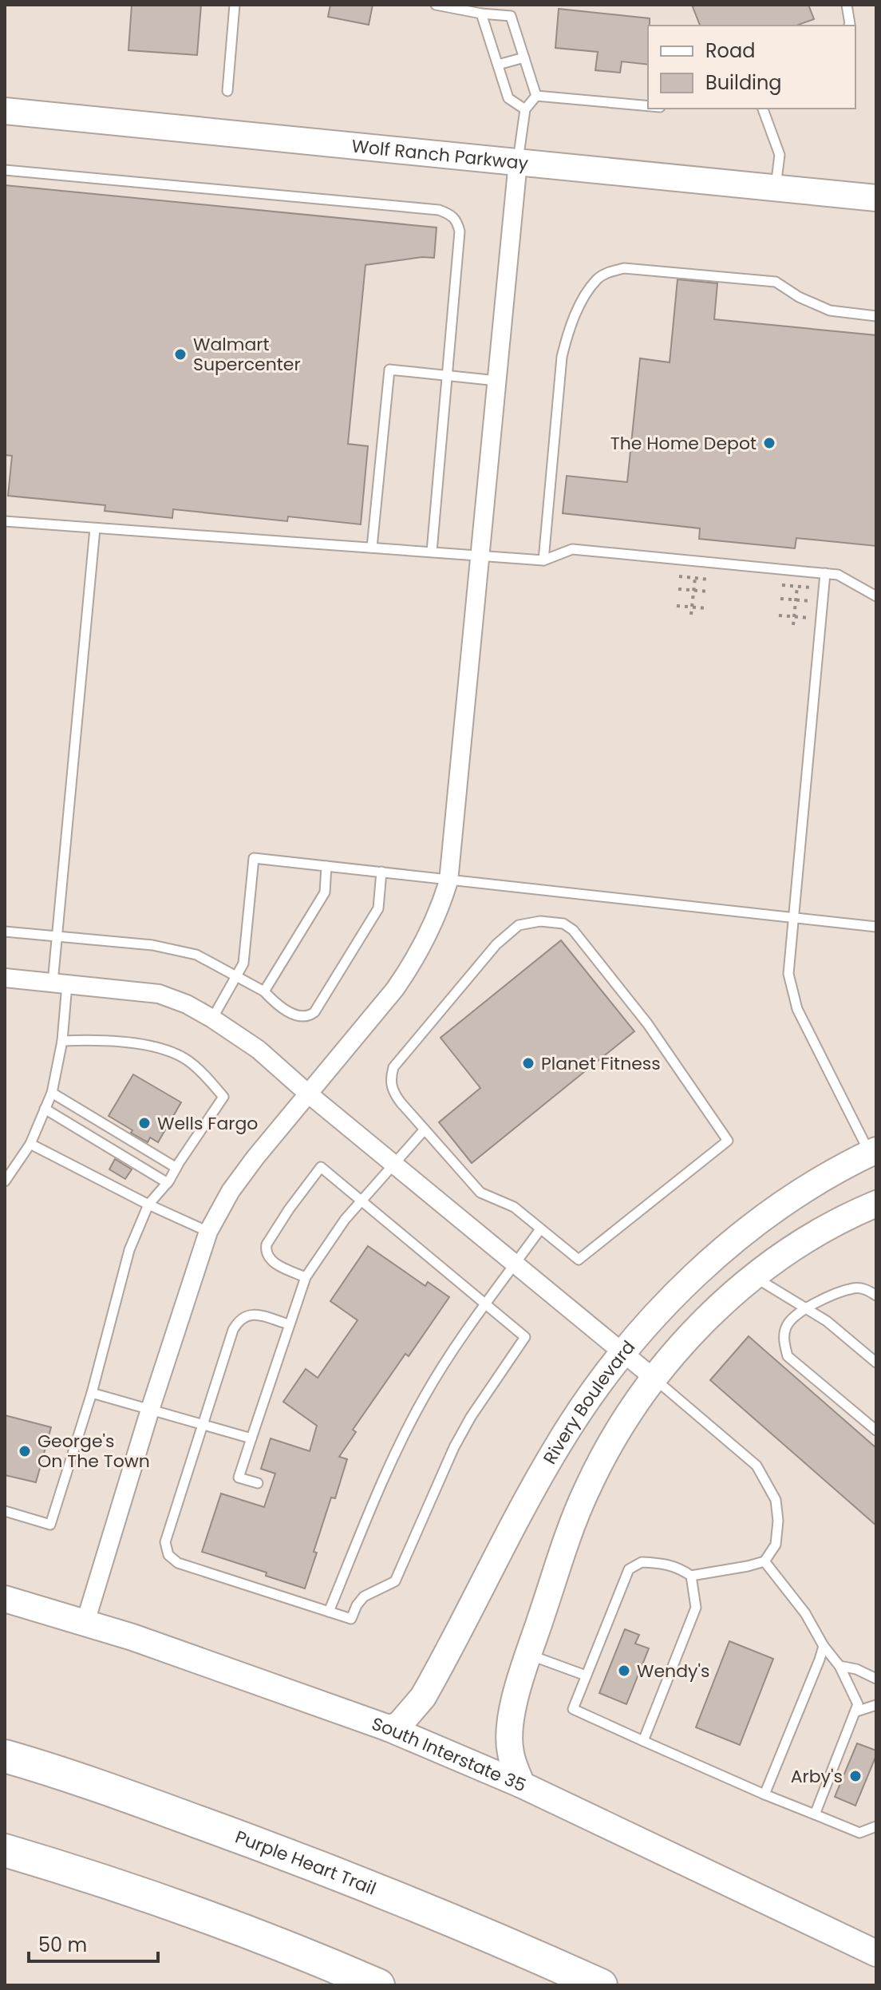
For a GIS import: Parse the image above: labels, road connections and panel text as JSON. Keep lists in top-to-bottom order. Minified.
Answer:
{"streets":{"highway":["Purple Heart Trail"],"street":["Wolf Ranch Parkway","Rivery Boulevard","South Interstate 35"]},"crossings":[["Rivery Boulevard","South Interstate 35"]],"places":["Walmart Supercenter","The Home Depot","Planet Fitness","Wells Fargo","George's On The Town","Wendy's","Arby's"],"legend":["Road","Building"],"scale_bar":"50 m"}
